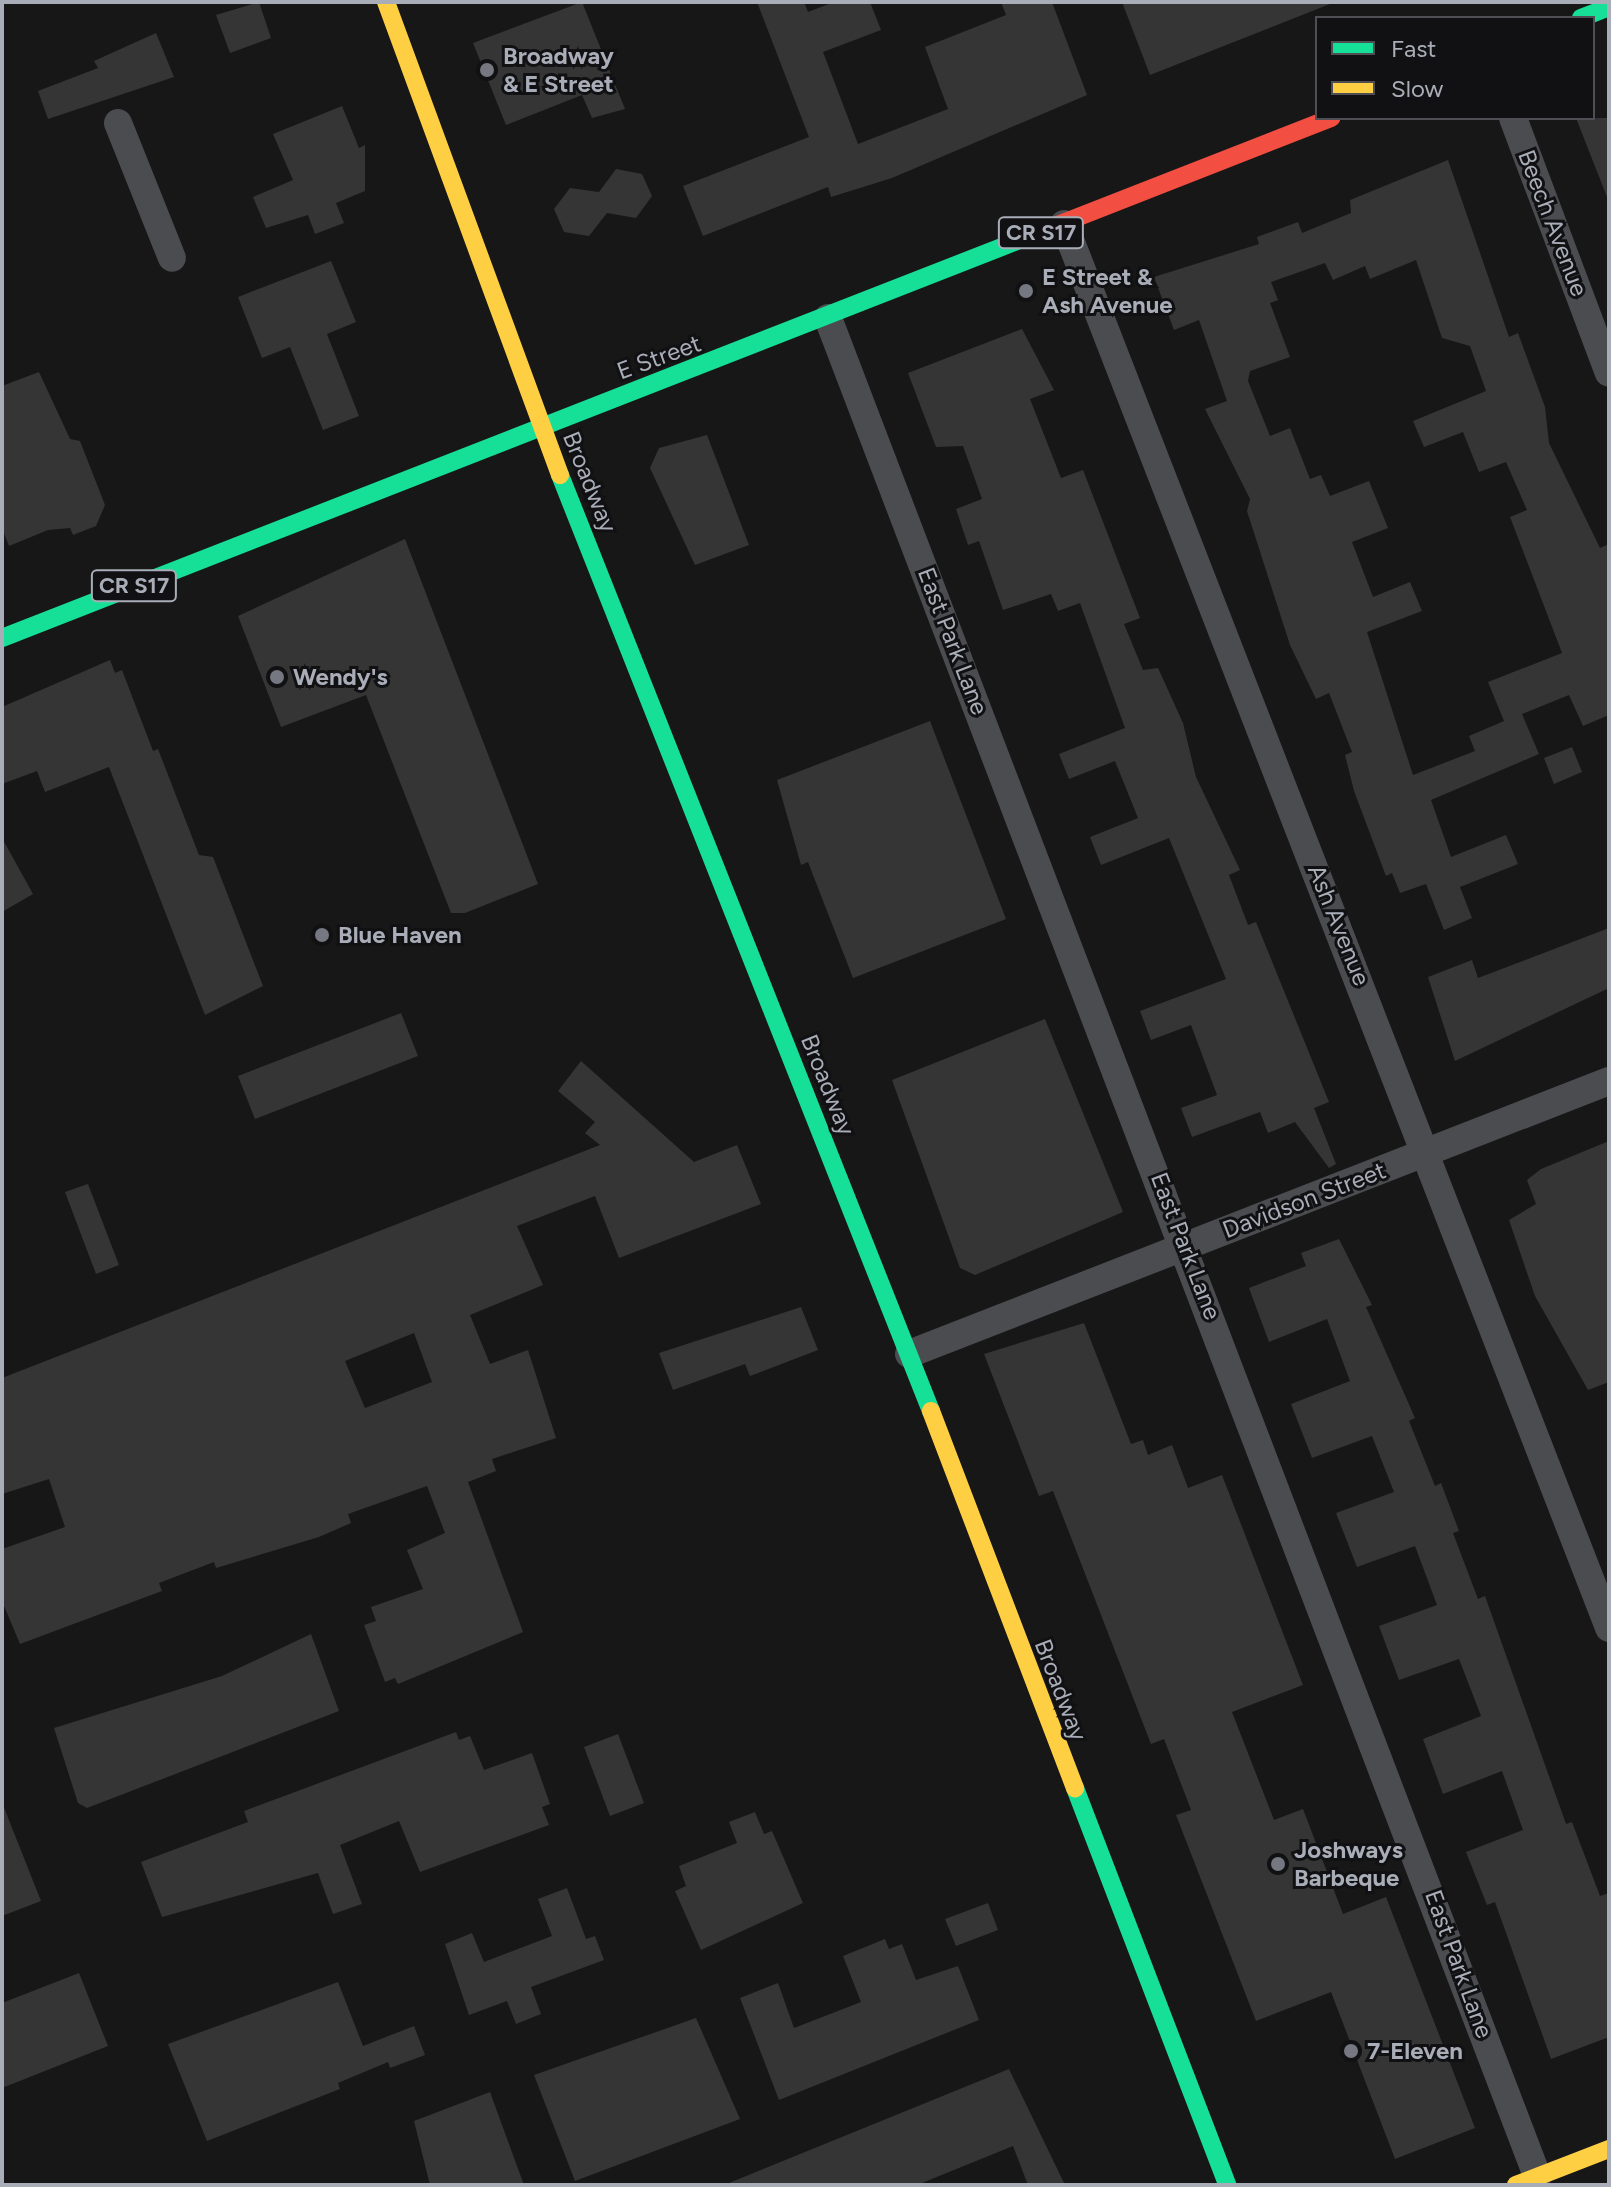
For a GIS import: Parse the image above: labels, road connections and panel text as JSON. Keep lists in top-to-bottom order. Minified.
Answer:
{"streets":{"main road":["CR S17","E Street","Broadway"],"street":["Beech Avenue","East Park Lane","Ash Avenue","Davidson Street"]},"crossings":[["E Street","Broadway"],["E Street","East Park Lane"],["E Street","Ash Avenue"],["Broadway","Davidson Street"],["East Park Lane","Davidson Street"],["Ash Avenue","Davidson Street"]],"places":["Broadway & E Street","E Street & Ash Avenue","Wendy's","Blue Haven","Joshways Barbeque","7-Eleven"],"legend":["Fast","Slow"]}
